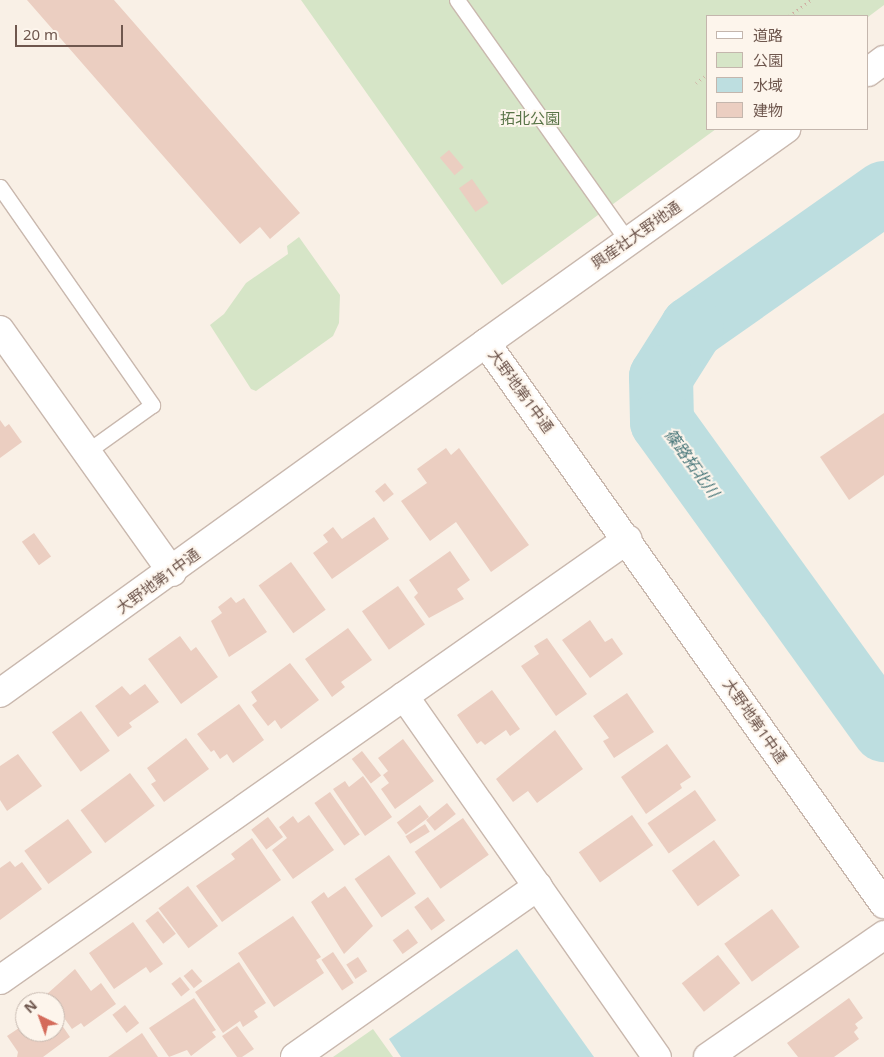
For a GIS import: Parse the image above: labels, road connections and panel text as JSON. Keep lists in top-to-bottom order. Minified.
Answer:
{"streets":{"street":["興産社大野地通","大野地第1中通"]},"crossings":[["興産社大野地通","大野地第1中通"]],"water":["篠路拓北川"],"parks":["拓北公園"],"legend":["道路","公園","水域","建物"],"scale_bar":"20 m","north":"top left"}
